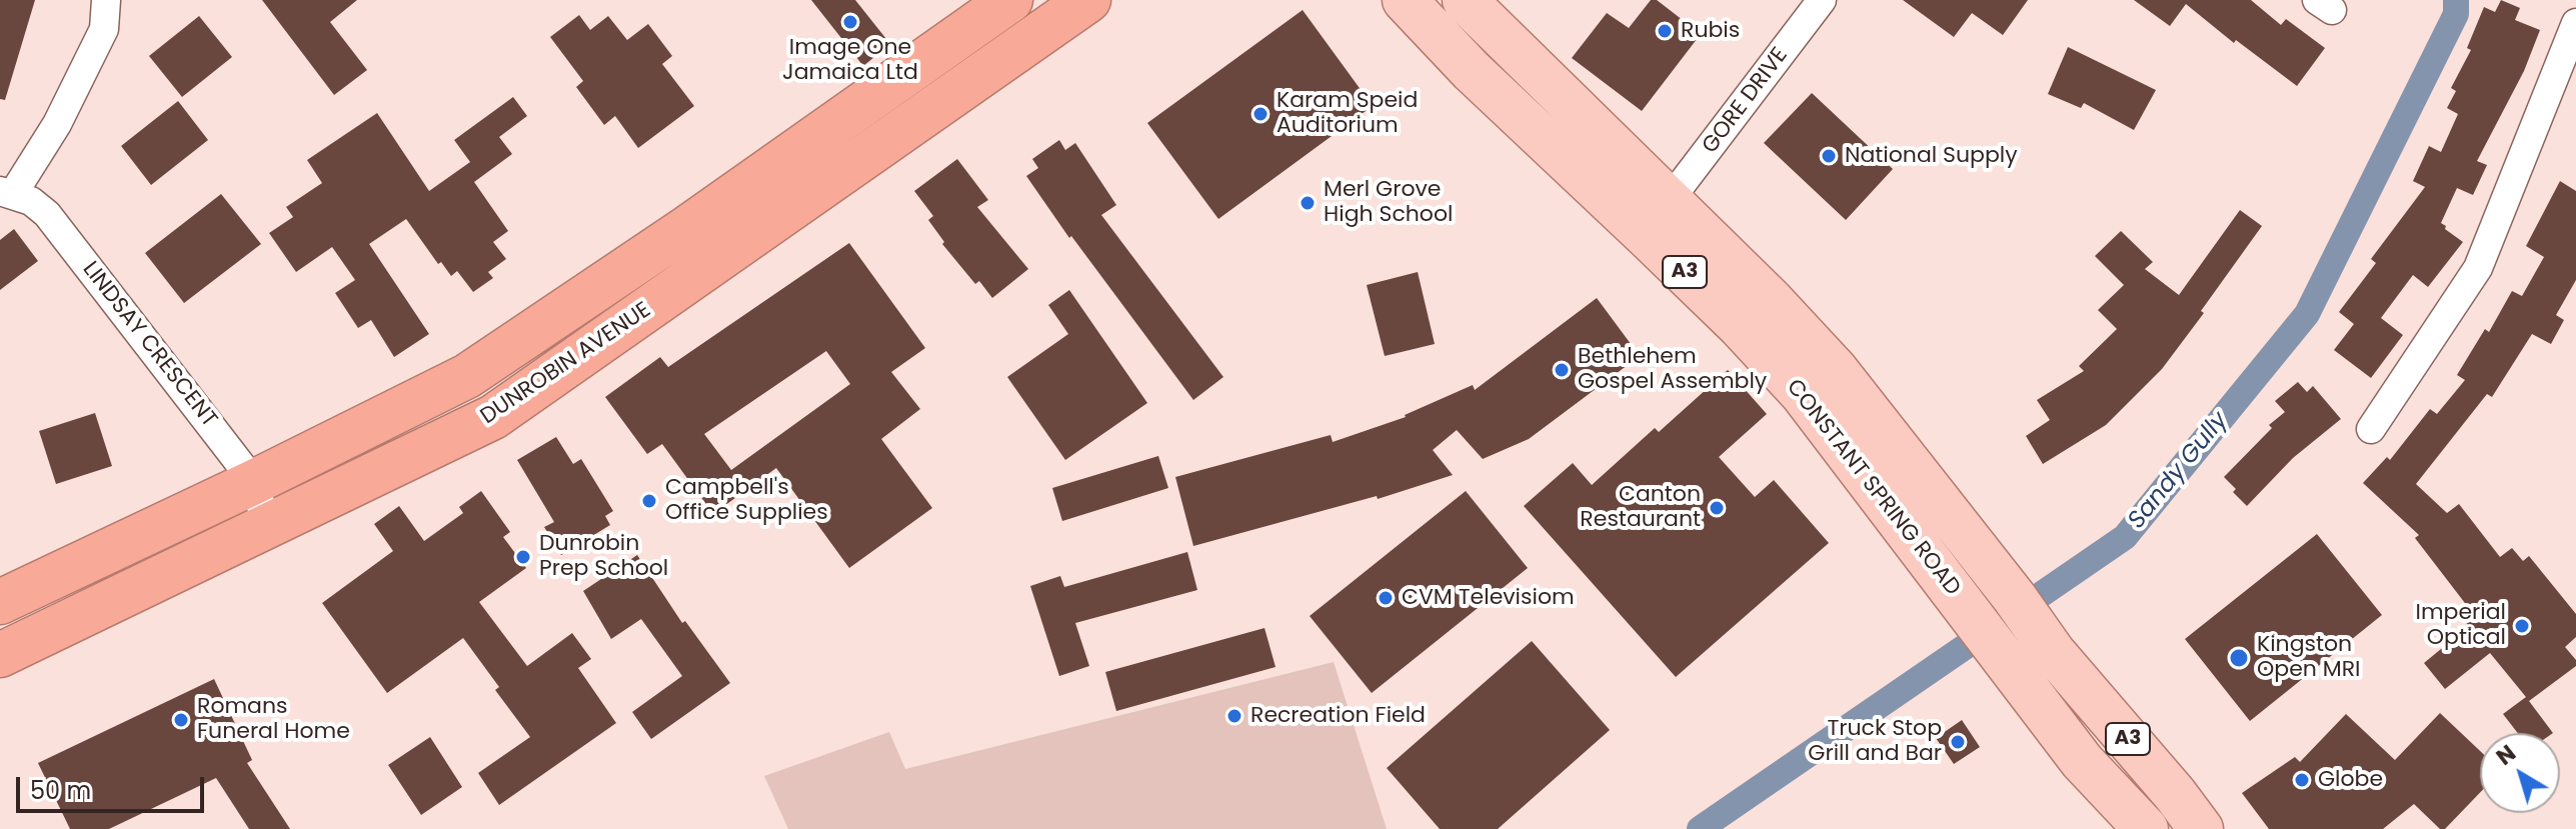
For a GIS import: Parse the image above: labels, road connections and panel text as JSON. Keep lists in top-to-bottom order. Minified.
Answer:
{"streets":{"highway":["DUNROBIN AVENUE"],"main road":["A3","CONSTANT SPRING ROAD"],"street":["GORE DRIVE","LINDSAY CRESCENT"]},"crossings":[["GORE DRIVE","CONSTANT SPRING ROAD"],["LINDSAY CRESCENT","DUNROBIN AVENUE"]],"water":["Sandy Gully"],"places":["Image One Jamaica Ltd","Rubis","Karam Speid Auditorium","National Supply","Merl Grove High School","Bethlehem Gospel Assembly","Campbell's Office Supplies","Canton Restaurant","Dunrobin Prep School","CVM Televisiom","Imperial Optical","Kingston Open MRI","Recreation Field","Romans Funeral Home","Truck Stop Grill and Bar","Globe"],"scale_bar":"50 m","north":"top left"}
